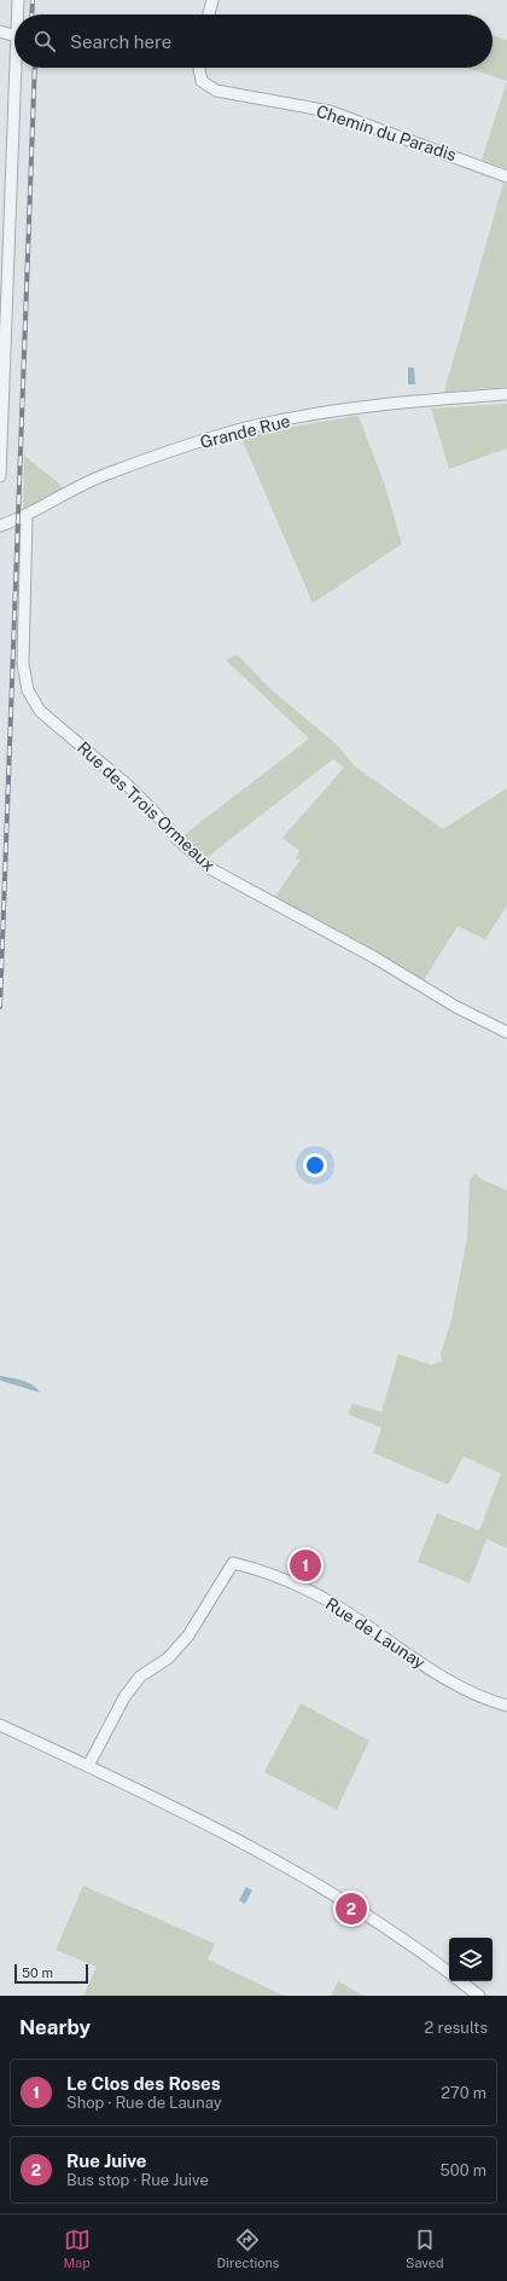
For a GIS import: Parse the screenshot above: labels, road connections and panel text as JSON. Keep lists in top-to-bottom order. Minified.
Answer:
{"streets":{"street":["Chemin du Paradis","Grande Rue","Rue des Trois Ormeaux","Rue de Launay"]},"crossings":[["Grande Rue","Rue des Trois Ormeaux"]],"scale_bar":"50 m","page":{"search":"Search here","pins":["1","2"],"scale":"50 m","heading":["Nearby","2 results"],"list":[{"mark":"1","name":"Le Clos des Roses","note":"Shop · Rue de Launay","value":"270 m"},{"mark":"2","name":"Rue Juive","note":"Bus stop · Rue Juive","value":"500 m"}],"nav":["Map","Directions","Saved"]}}
